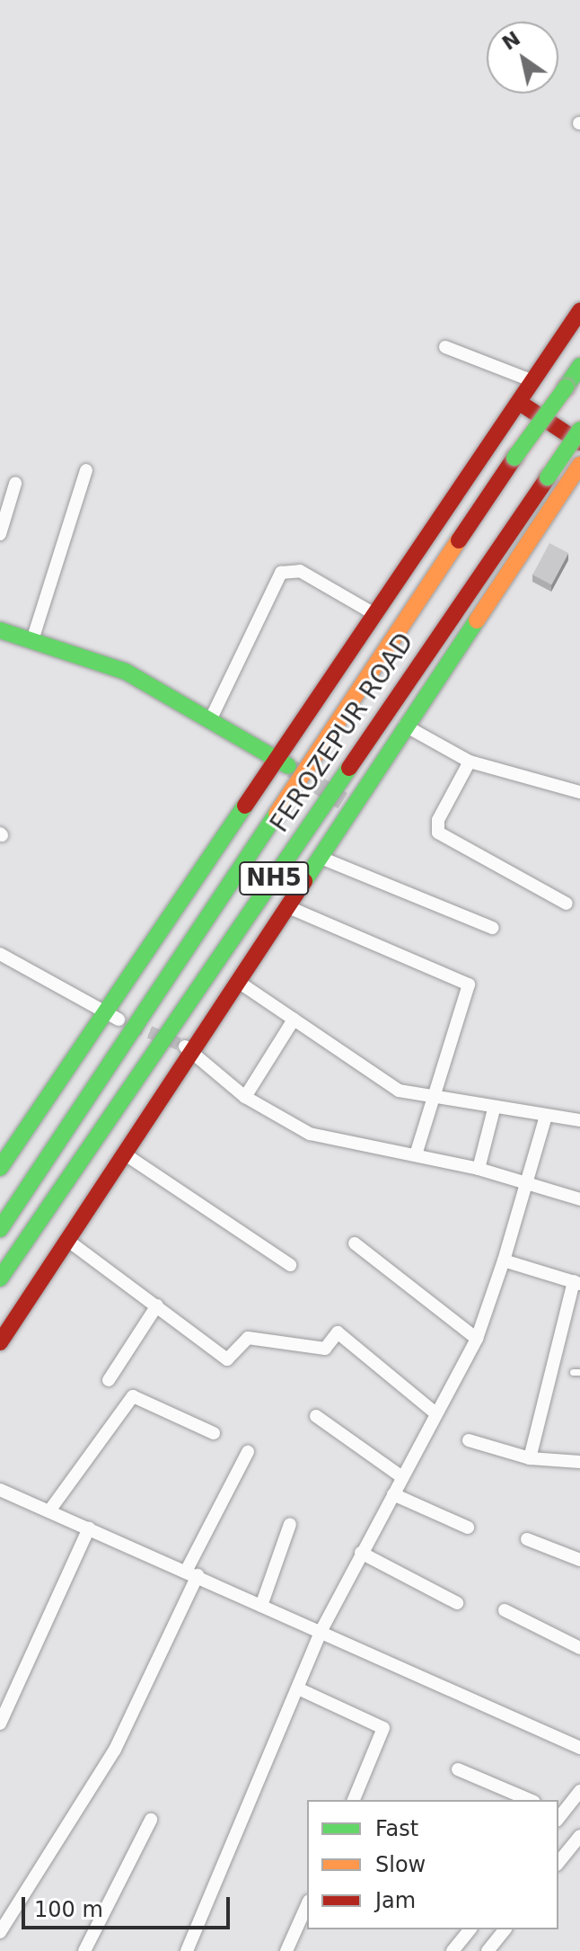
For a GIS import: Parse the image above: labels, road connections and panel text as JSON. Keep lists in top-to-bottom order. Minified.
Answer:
{"streets":{"main road":["FEROZEPUR ROAD","NH5"]},"legend":["Fast","Slow","Jam"],"scale_bar":"100 m","north":"top left"}
